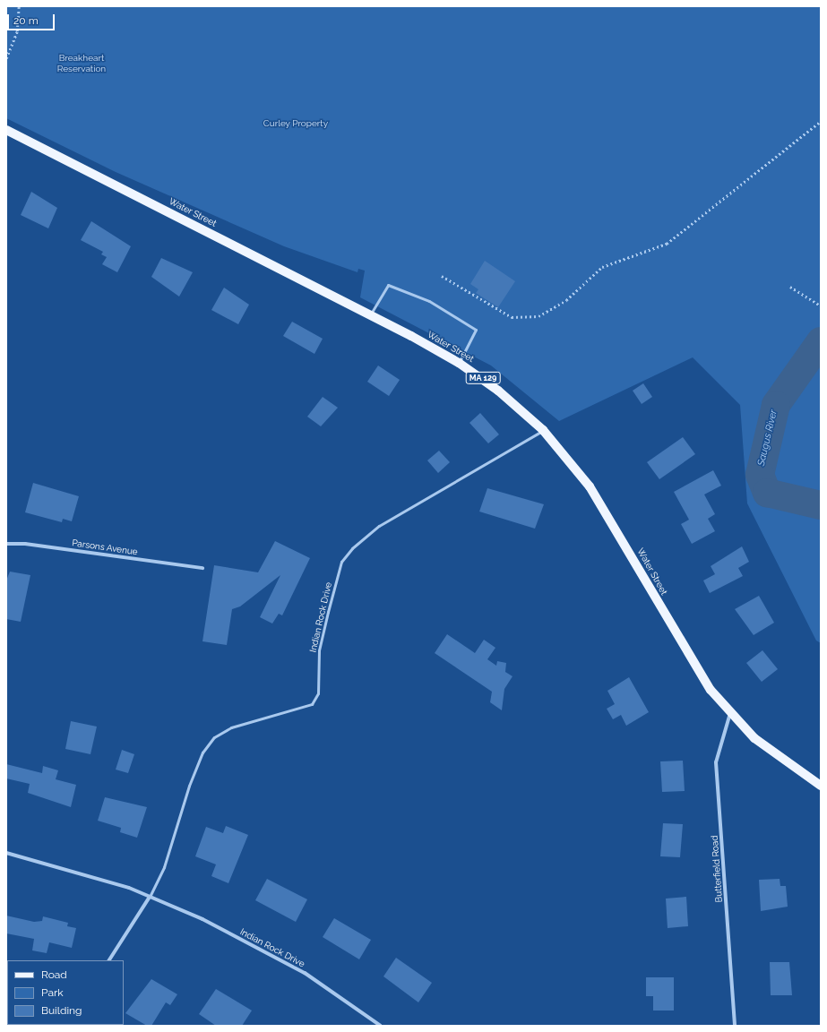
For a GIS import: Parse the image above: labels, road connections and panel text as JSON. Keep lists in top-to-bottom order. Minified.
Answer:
{"streets":{"main road":["Water Street","MA 129"],"street":["Parsons Avenue","Indian Rock Drive","Butterfield Road"]},"crossings":[["Water Street","Indian Rock Drive"],["Water Street","Butterfield Road"]],"water":["Saugus River"],"parks":["Breakheart Reservation","Curley Property"],"legend":["Road","Park","Building"],"scale_bar":"20 m"}
